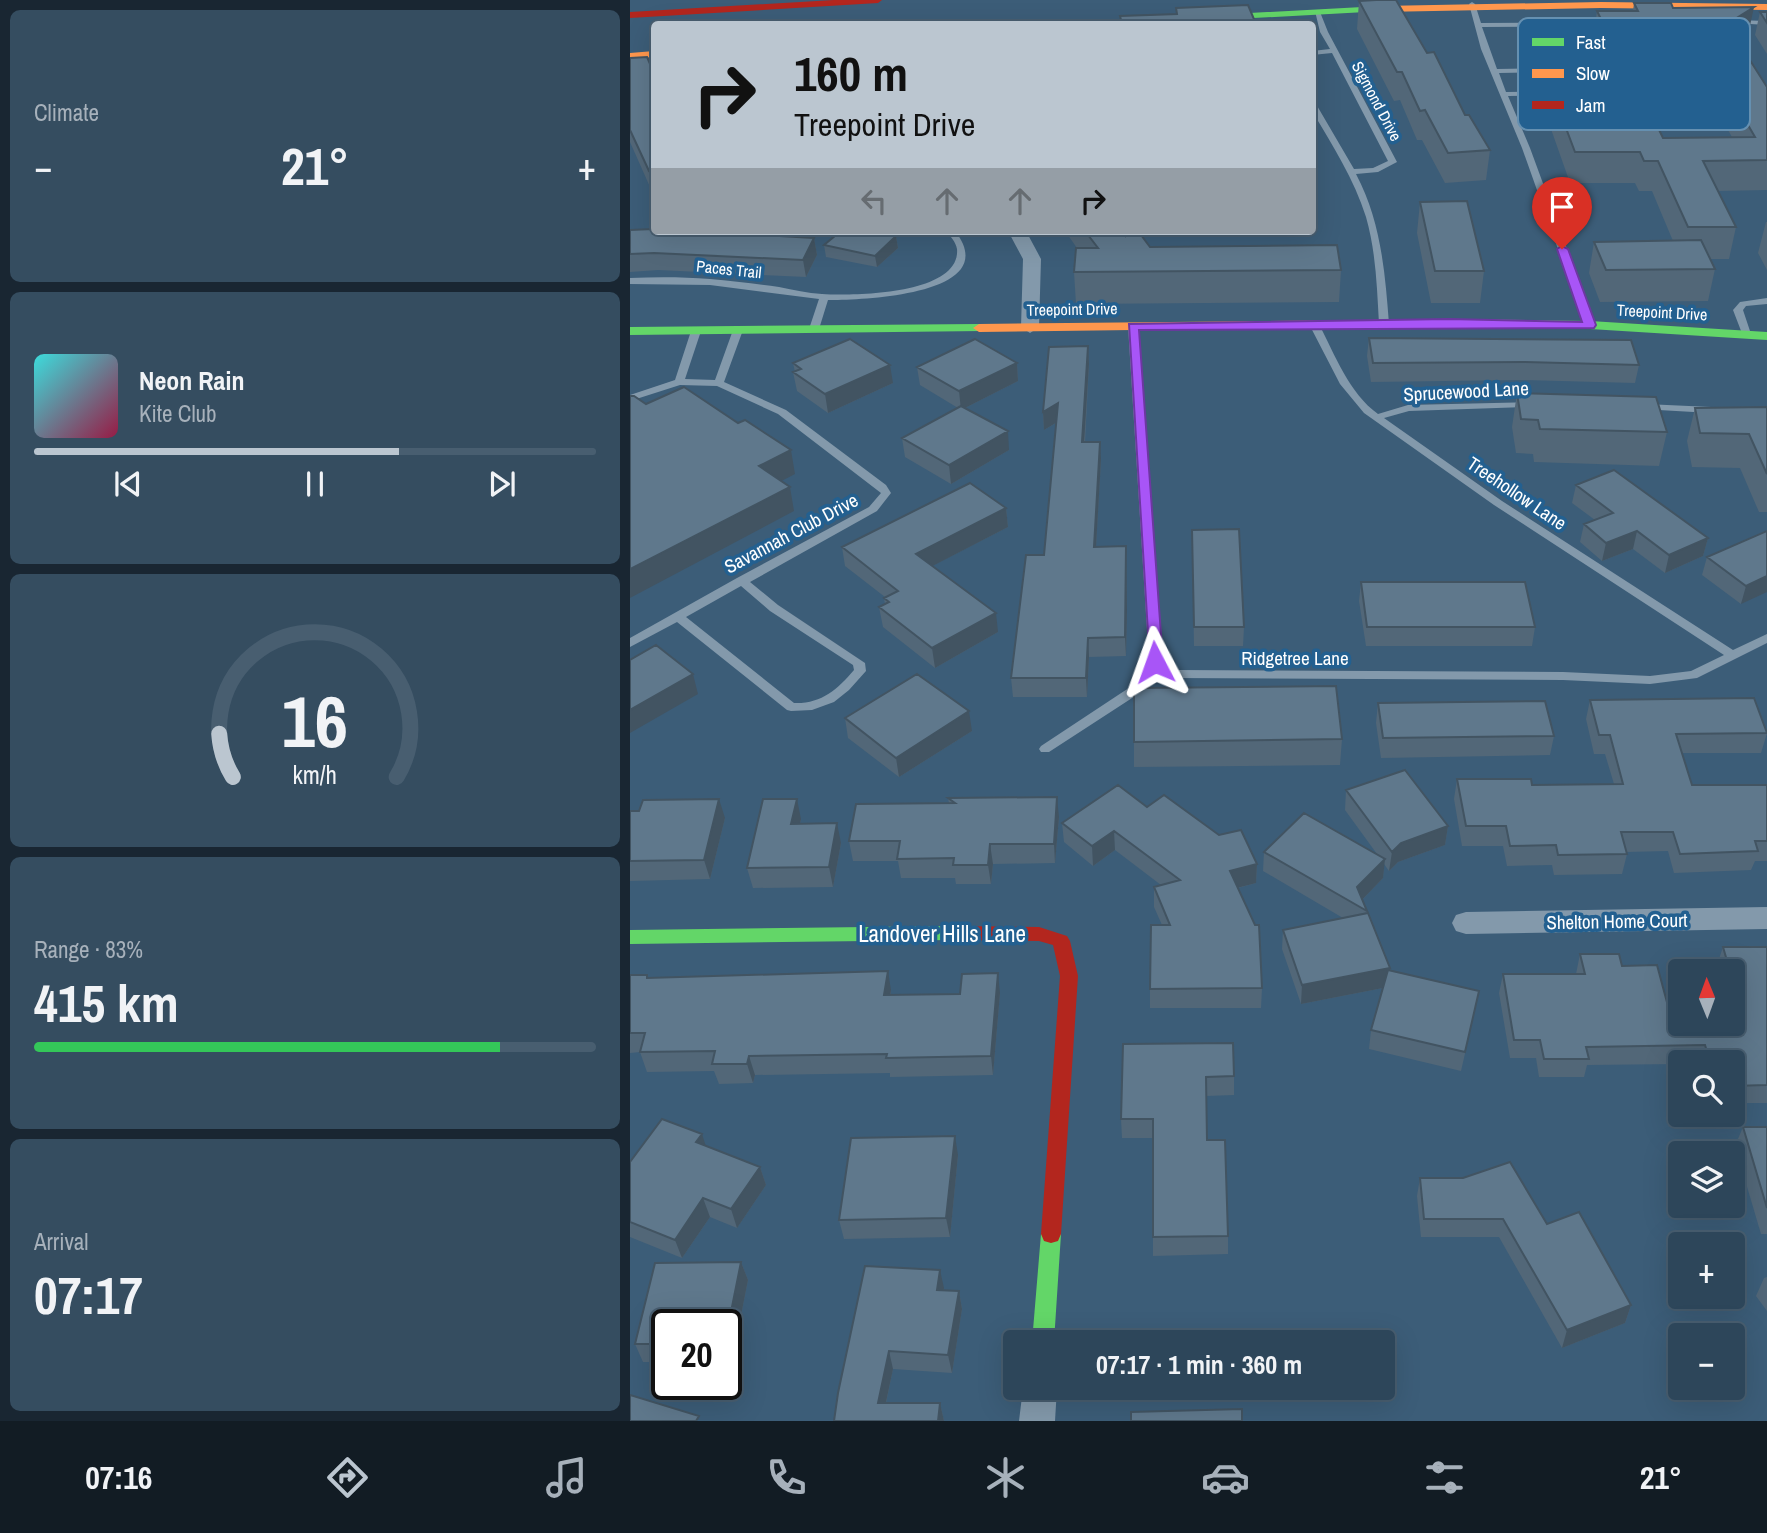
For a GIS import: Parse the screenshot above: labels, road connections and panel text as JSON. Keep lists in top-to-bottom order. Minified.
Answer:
{"streets":{"main road":["Treepoint Drive","Landover Hills Lane"],"street":["Shelton Home Court"],"lane":["Sigmond Drive","Paces Trail","Sprucewood Lane","Treehollow Lane","Savannah Club Drive","Ridgetree Lane"]},"crossings":[["Treepoint Drive","Treehollow Lane"],["Sprucewood Lane","Treehollow Lane"],["Treehollow Lane","Ridgetree Lane"]],"legend":["Fast","Slow","Jam"],"north":"top","page":{"tile":["Climate",["Range · 83%","415 km"],["Arrival","07:17"]],"turn":["160 m","Treepoint Drive"],"heat":["−","21°","+"],"song":["Neon Rain","Kite Club"],"map_buttons":["+","−"],"limit":"20","trip":"07:17 · 1 min · 360 m","tabs":["07:16","21°"],"gauge":["16","km/h"]}}
